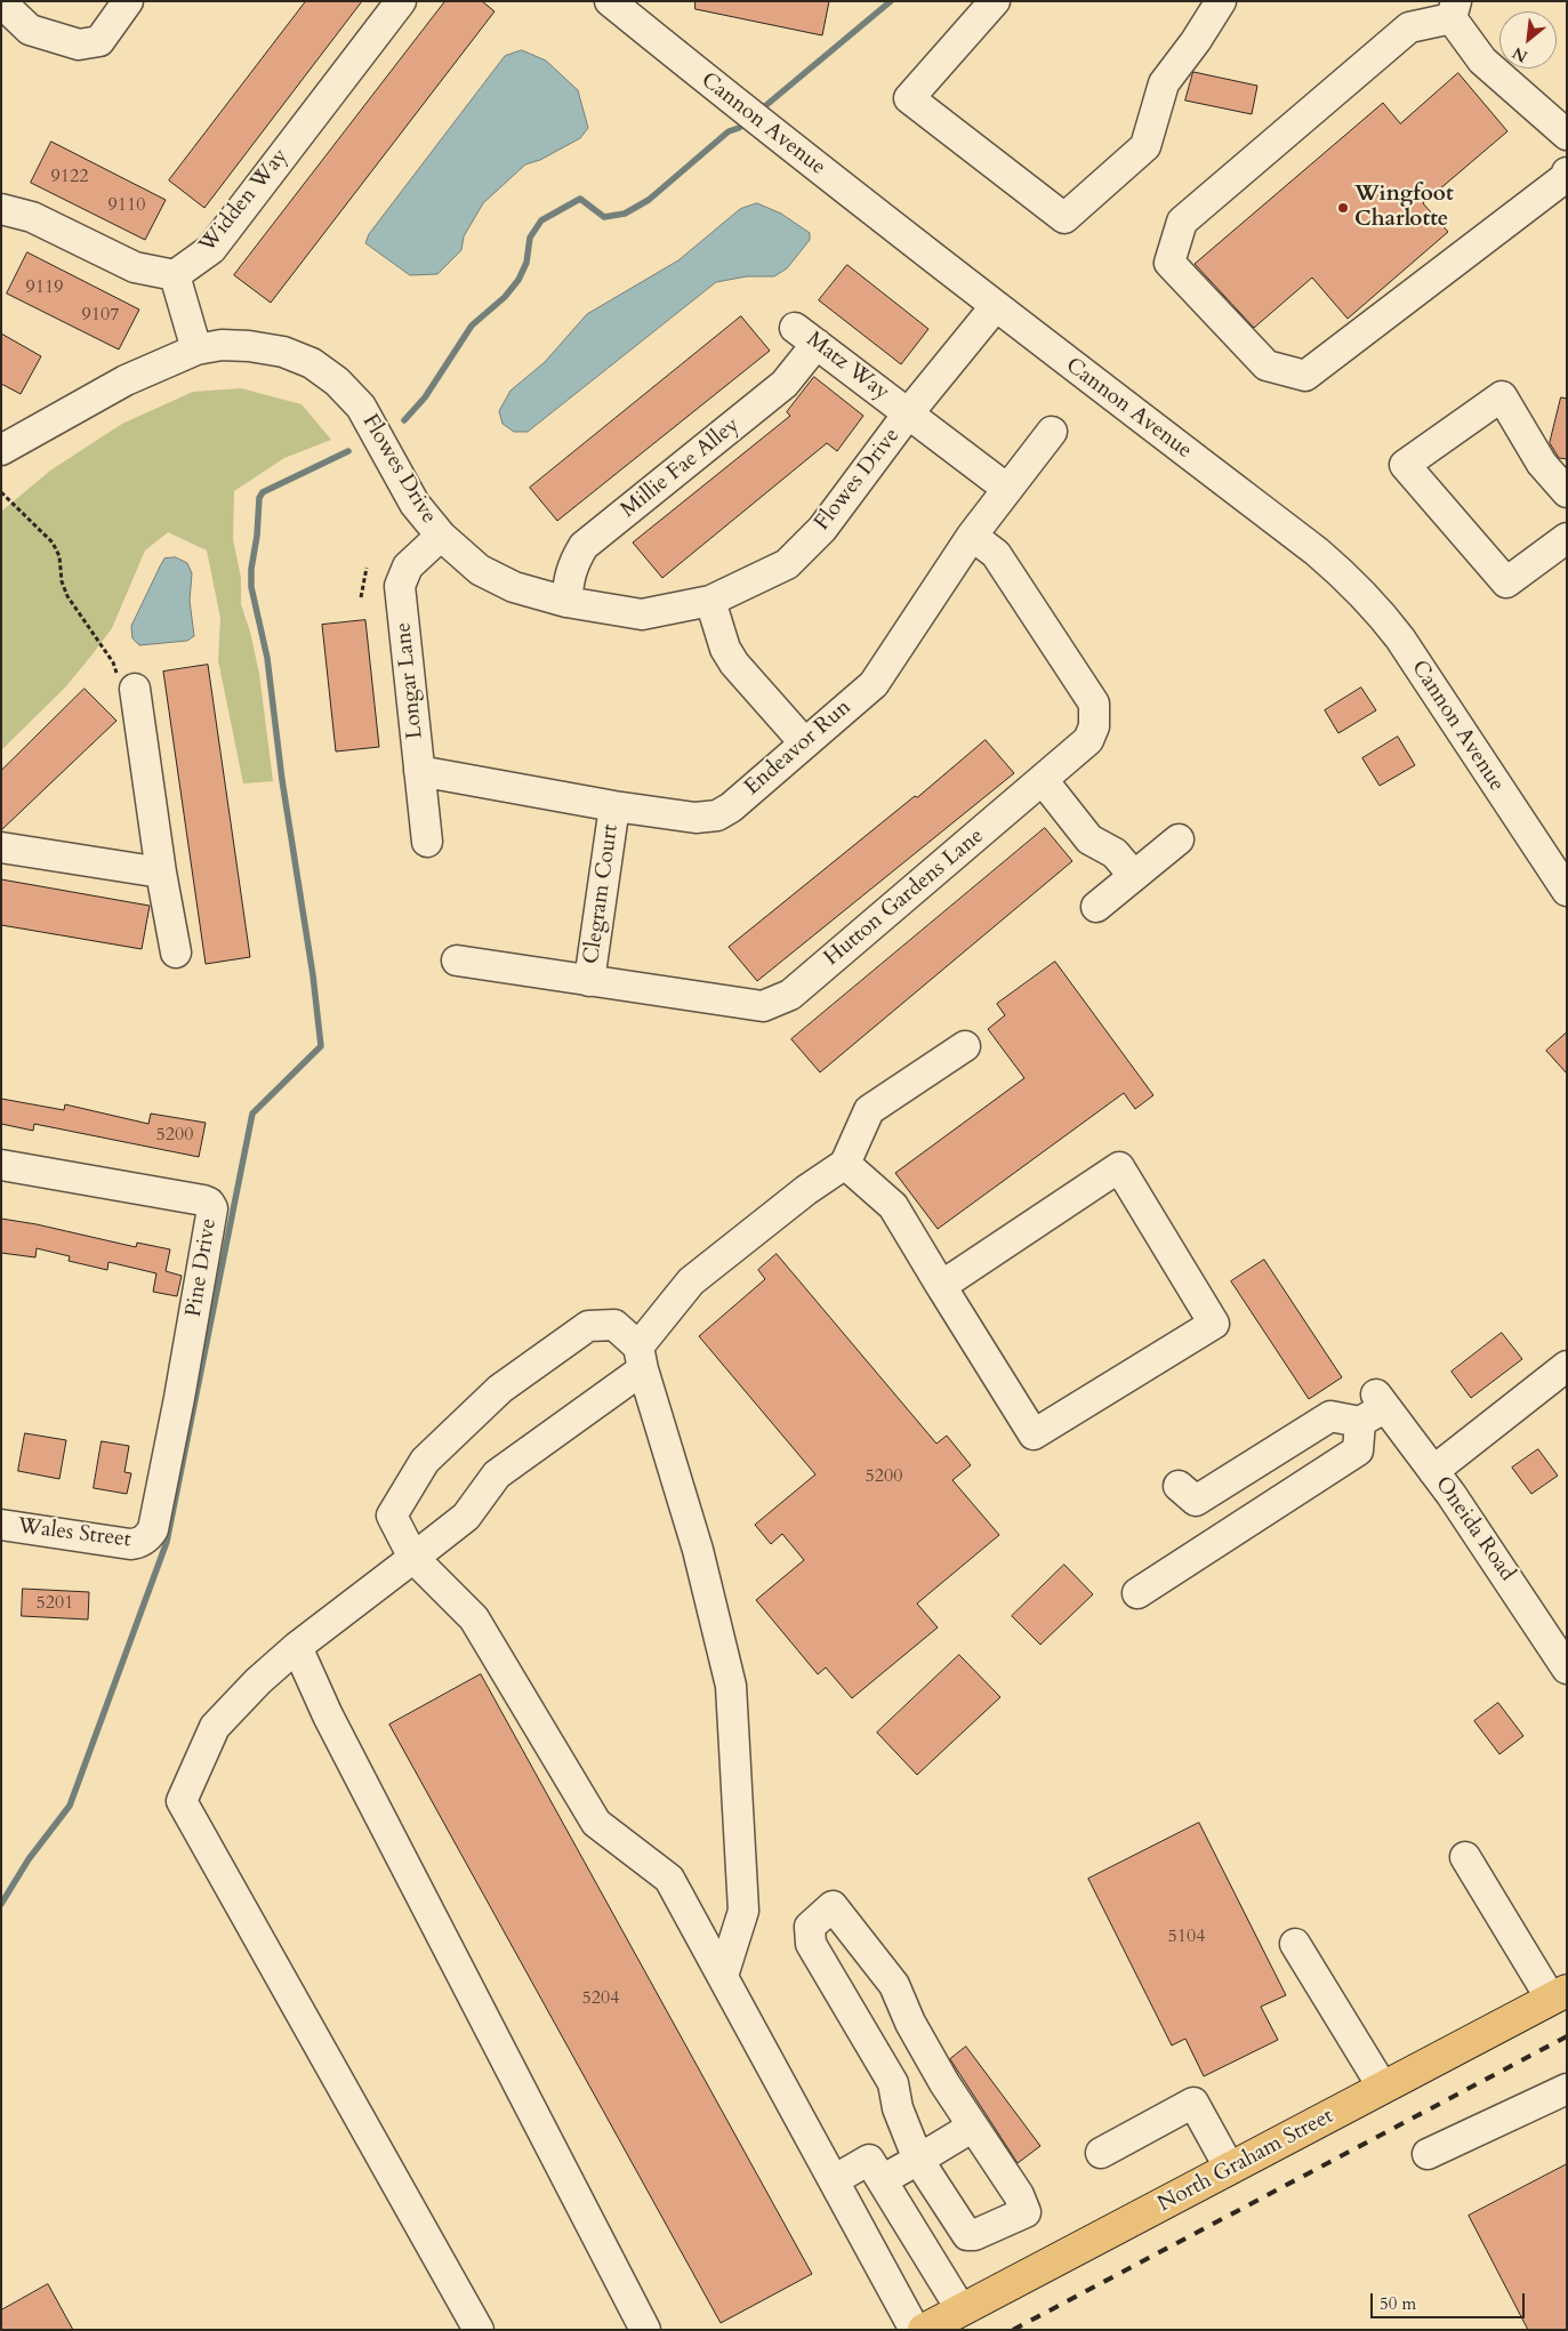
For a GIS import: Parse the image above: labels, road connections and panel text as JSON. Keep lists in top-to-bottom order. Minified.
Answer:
{"streets":{"main road":["North Graham Street"],"street":["Cannon Avenue","Widden Way","Matz Way","Millie Fae Alley","Flowes Drive","Longar Lane","Endeavor Run","Clegram Court","Hutton Gardens Lane","Pine Drive","Oneida Road","Wales Street"]},"crossings":[["Cannon Avenue","Flowes Drive"],["Matz Way","Millie Fae Alley"],["Matz Way","Flowes Drive"],["Matz Way","Endeavor Run"],["Millie Fae Alley","Flowes Drive"],["Flowes Drive","Longar Lane"],["Longar Lane","Endeavor Run"],["Endeavor Run","Clegram Court"],["Endeavor Run","Hutton Gardens Lane"],["Clegram Court","Hutton Gardens Lane"],["Pine Drive","Wales Street"]],"places":["Wingfoot Charlotte"],"house_numbers":["9122","9110","9119","9107","5200","5200","5201","5104","5204"],"scale_bar":"50 m","north":"bottom left"}
